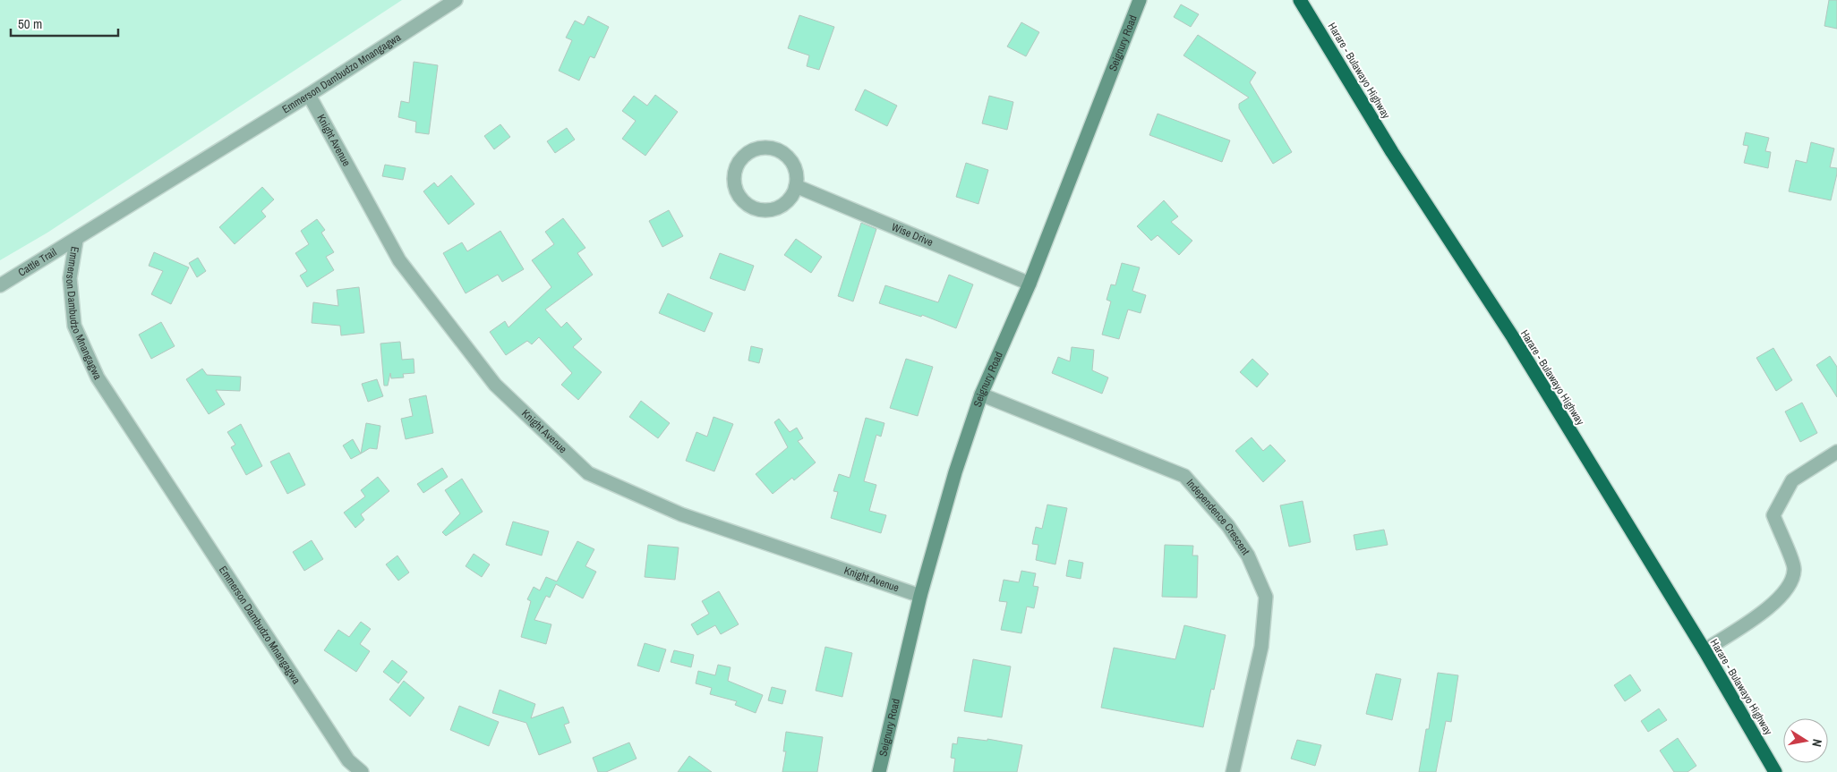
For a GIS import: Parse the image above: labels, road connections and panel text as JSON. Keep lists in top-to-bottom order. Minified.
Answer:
{"streets":{"highway":["Harare - Bulawayo Highway"],"main road":["Seignury Road"],"street":["Emmerson Dambudzo Mnangagwa","Knight Avenue","Wise Drive","Cattle Trail","Independence Crescent"]},"crossings":[["Seignury Road","Knight Avenue"],["Seignury Road","Wise Drive"],["Seignury Road","Independence Crescent"],["Emmerson Dambudzo Mnangagwa","Knight Avenue"],["Emmerson Dambudzo Mnangagwa","Cattle Trail"]],"scale_bar":"50 m","north":"right"}
